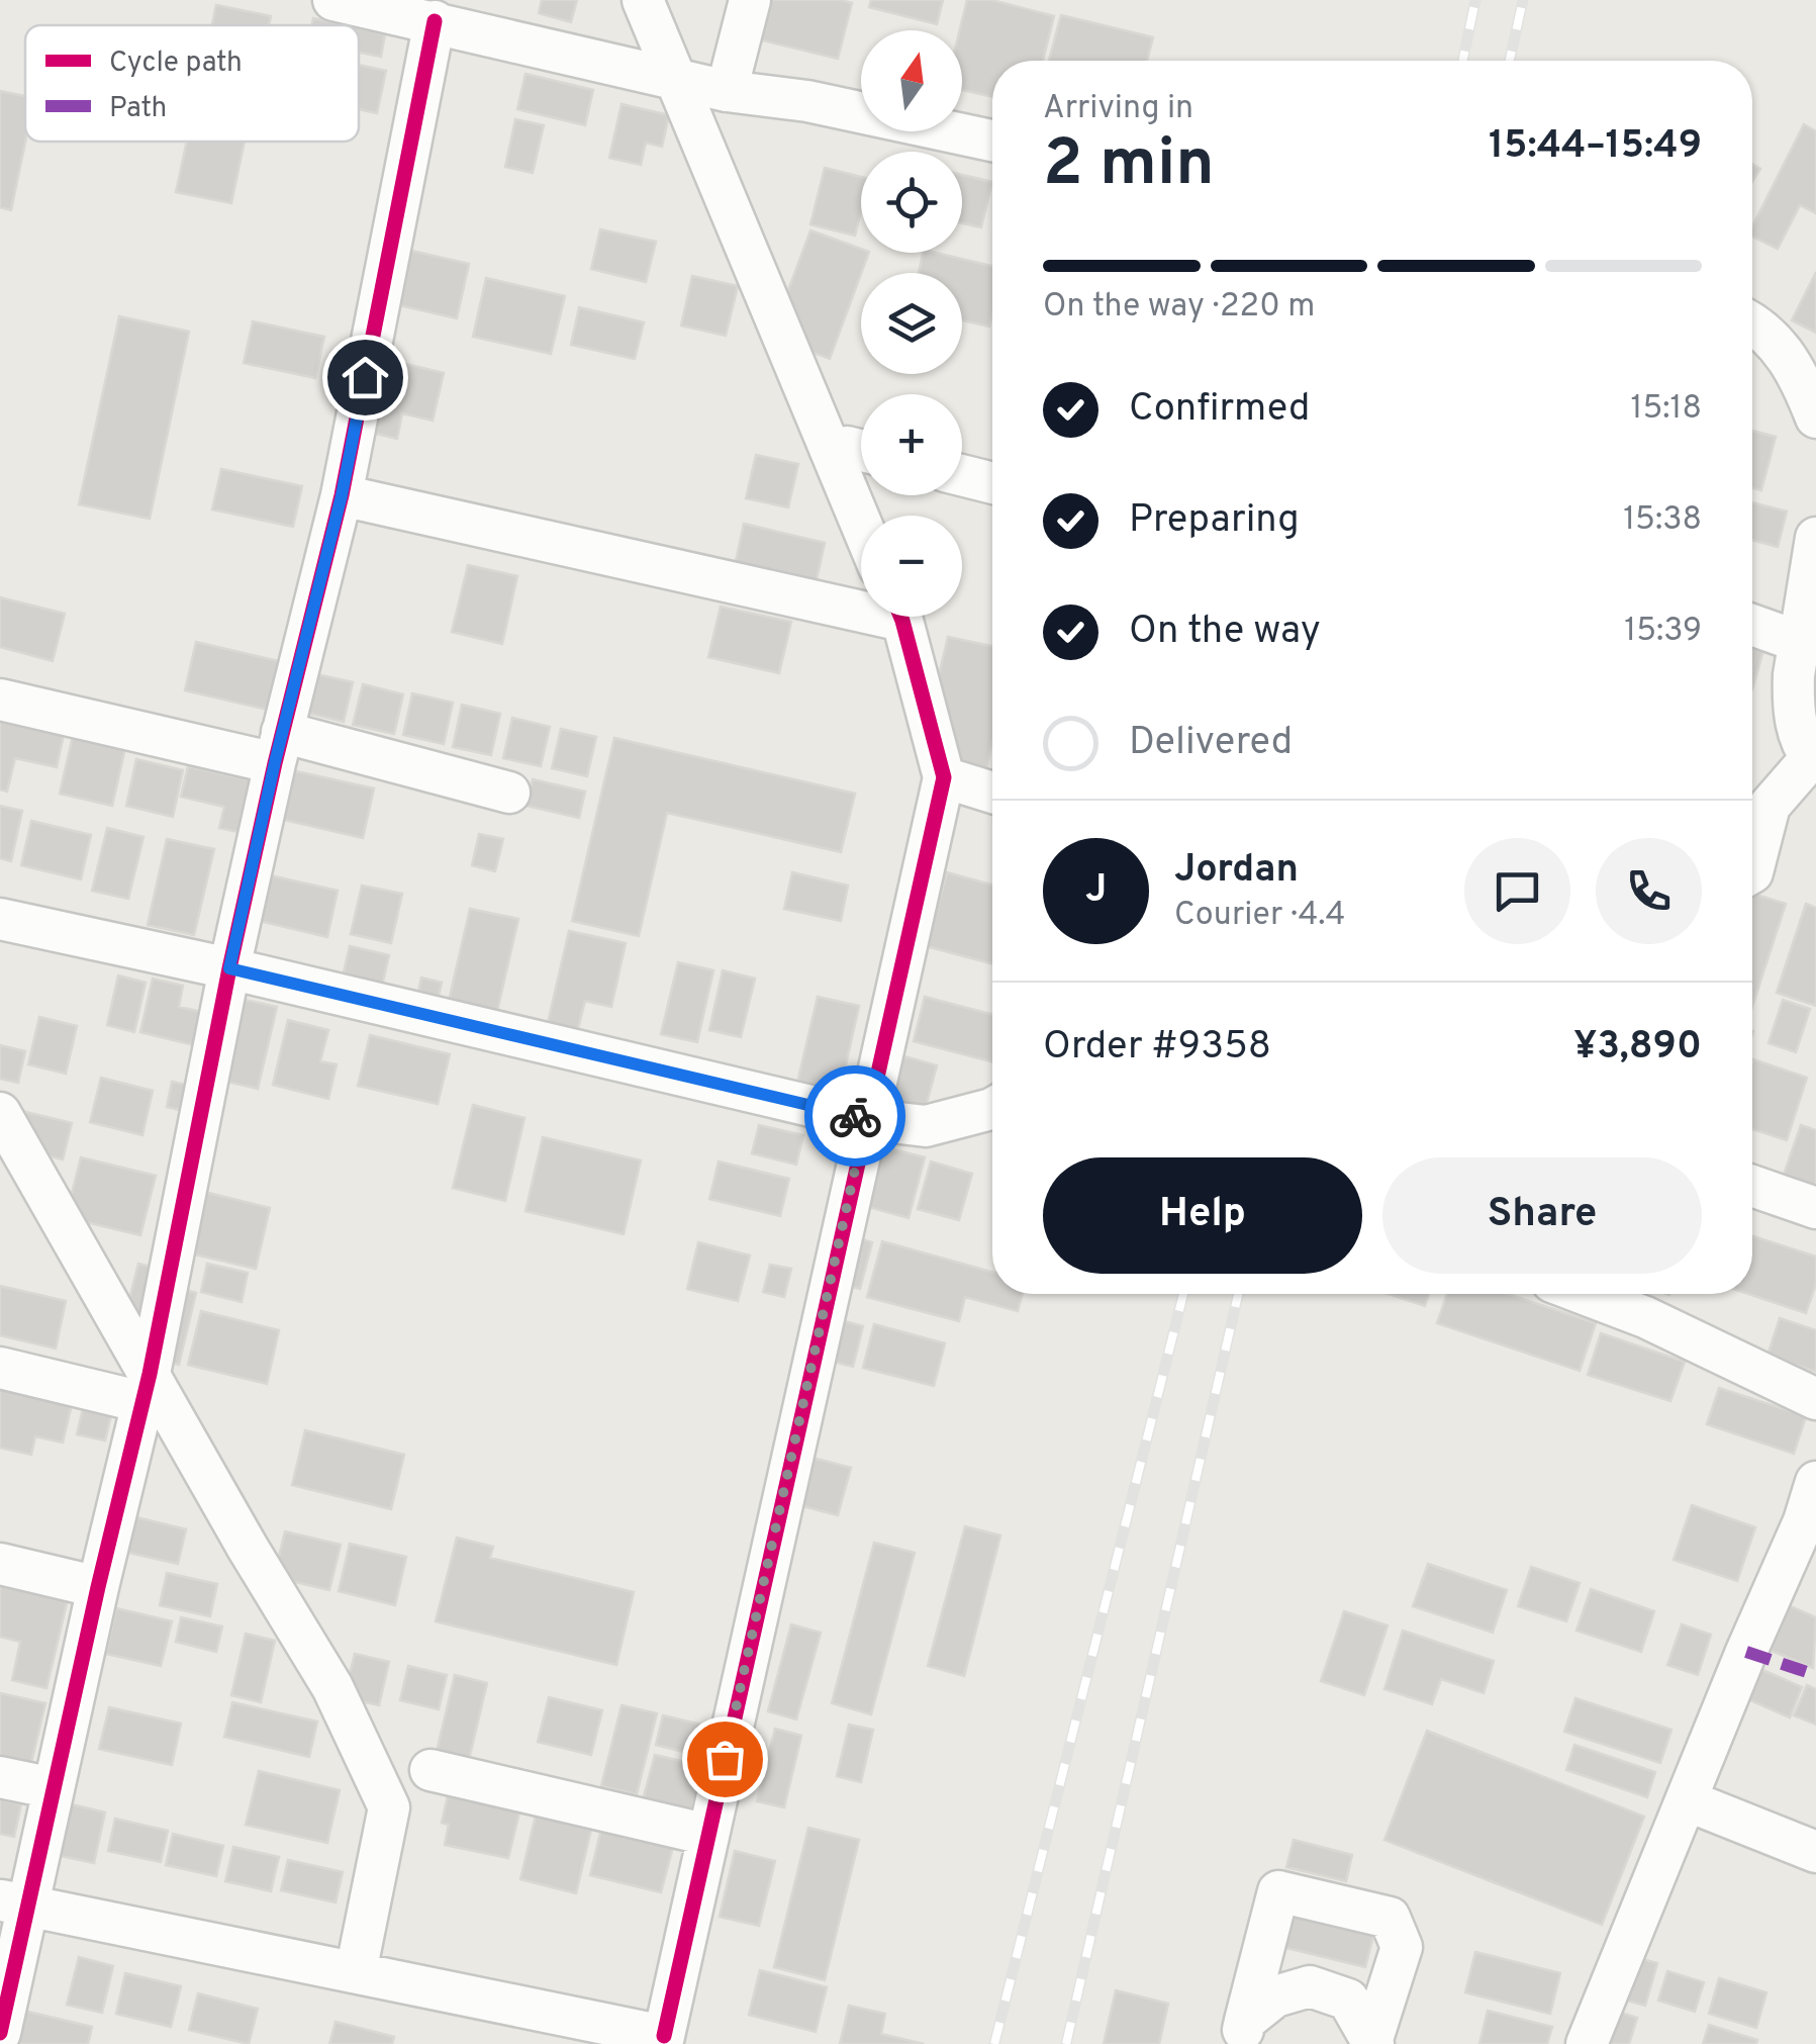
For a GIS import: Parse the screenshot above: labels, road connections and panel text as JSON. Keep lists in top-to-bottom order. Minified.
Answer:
{"legend":["Cycle path","Path"],"north":"top","page":{"map_buttons":["+","−"],"heading":["2 min","Arriving in","15:44–15:49"],"panel":["Jordan","Courier · 4.4","Order #9358","¥3,890"],"bar":"On the way · 220 m","list":[["Confirmed","15:18"],["Preparing","15:38"],["On the way","15:39"],"Delivered"],"round":"J","buttons":["Help","Share"]}}
